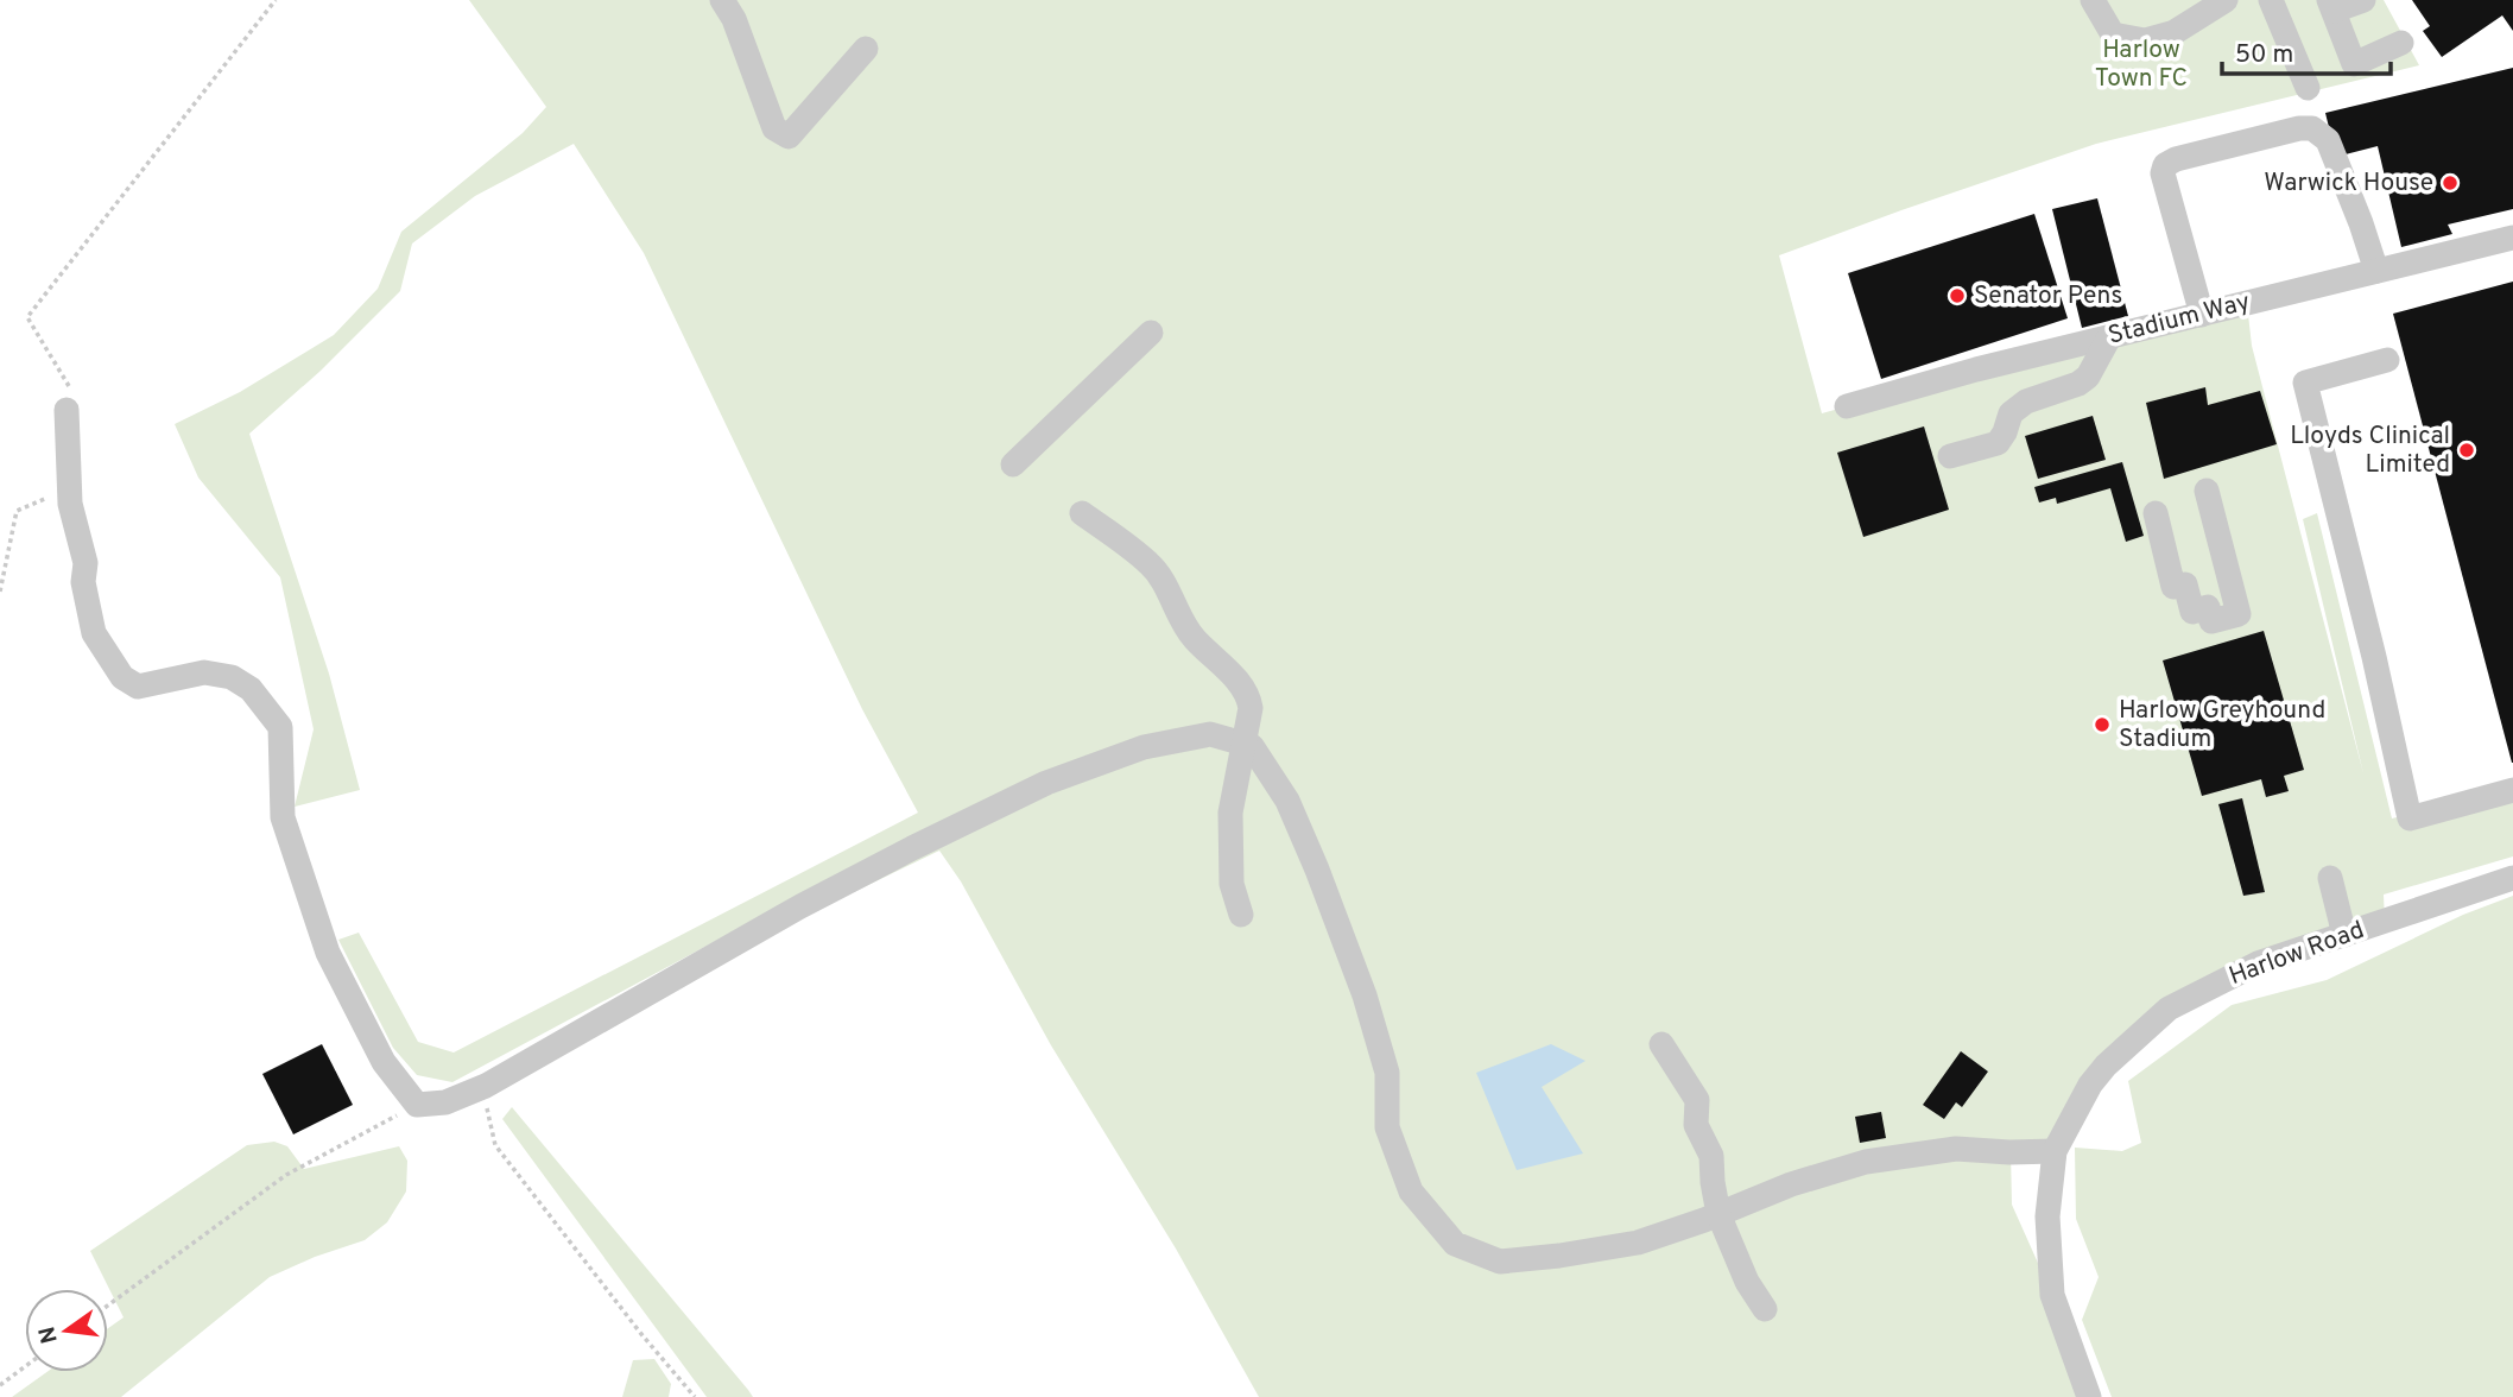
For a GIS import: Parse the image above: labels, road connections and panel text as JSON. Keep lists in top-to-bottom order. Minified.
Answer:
{"streets":{"street":["Stadium Way","Harlow Road"]},"parks":["Harlow Town FC"],"places":["Warwick House","Senator Pens","Lloyds Clinical Limited","Harlow Greyhound Stadium"],"scale_bar":"50 m","north":"left"}
